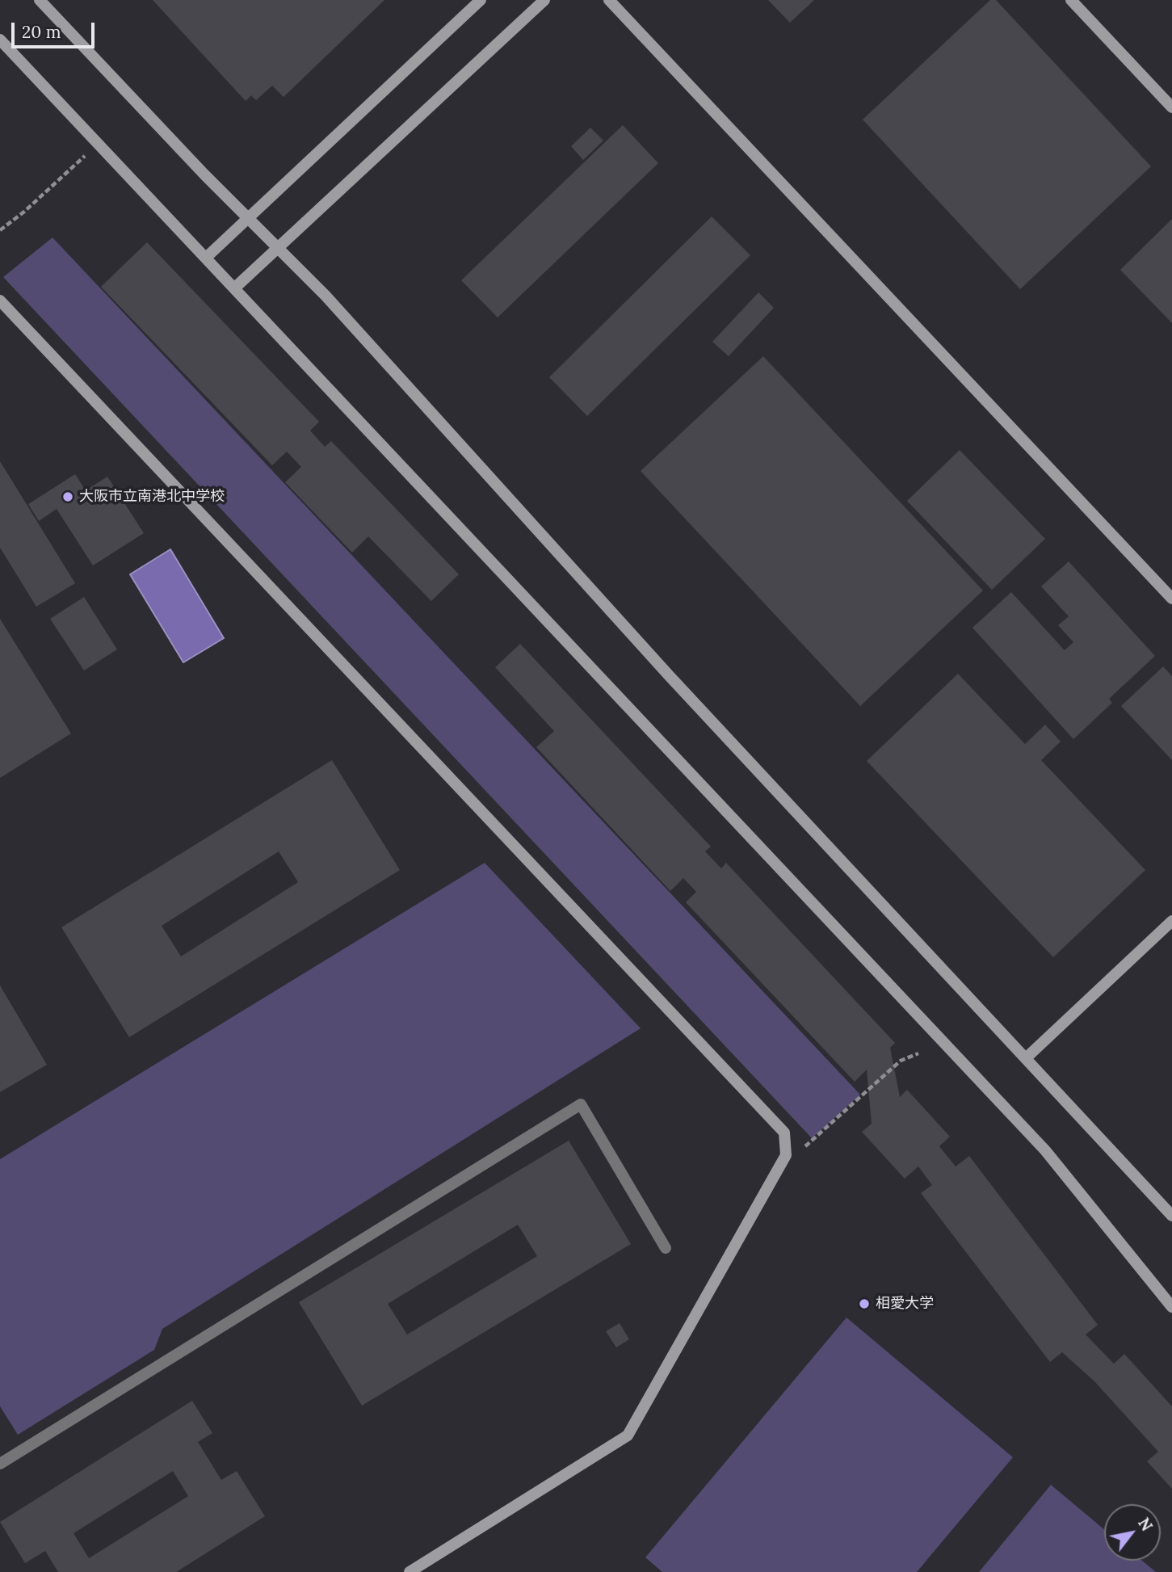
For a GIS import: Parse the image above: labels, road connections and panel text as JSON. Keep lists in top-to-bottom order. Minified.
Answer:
{"places":["大阪市立南港北中学校","相愛大学"],"scale_bar":"20 m","north":"top right"}
